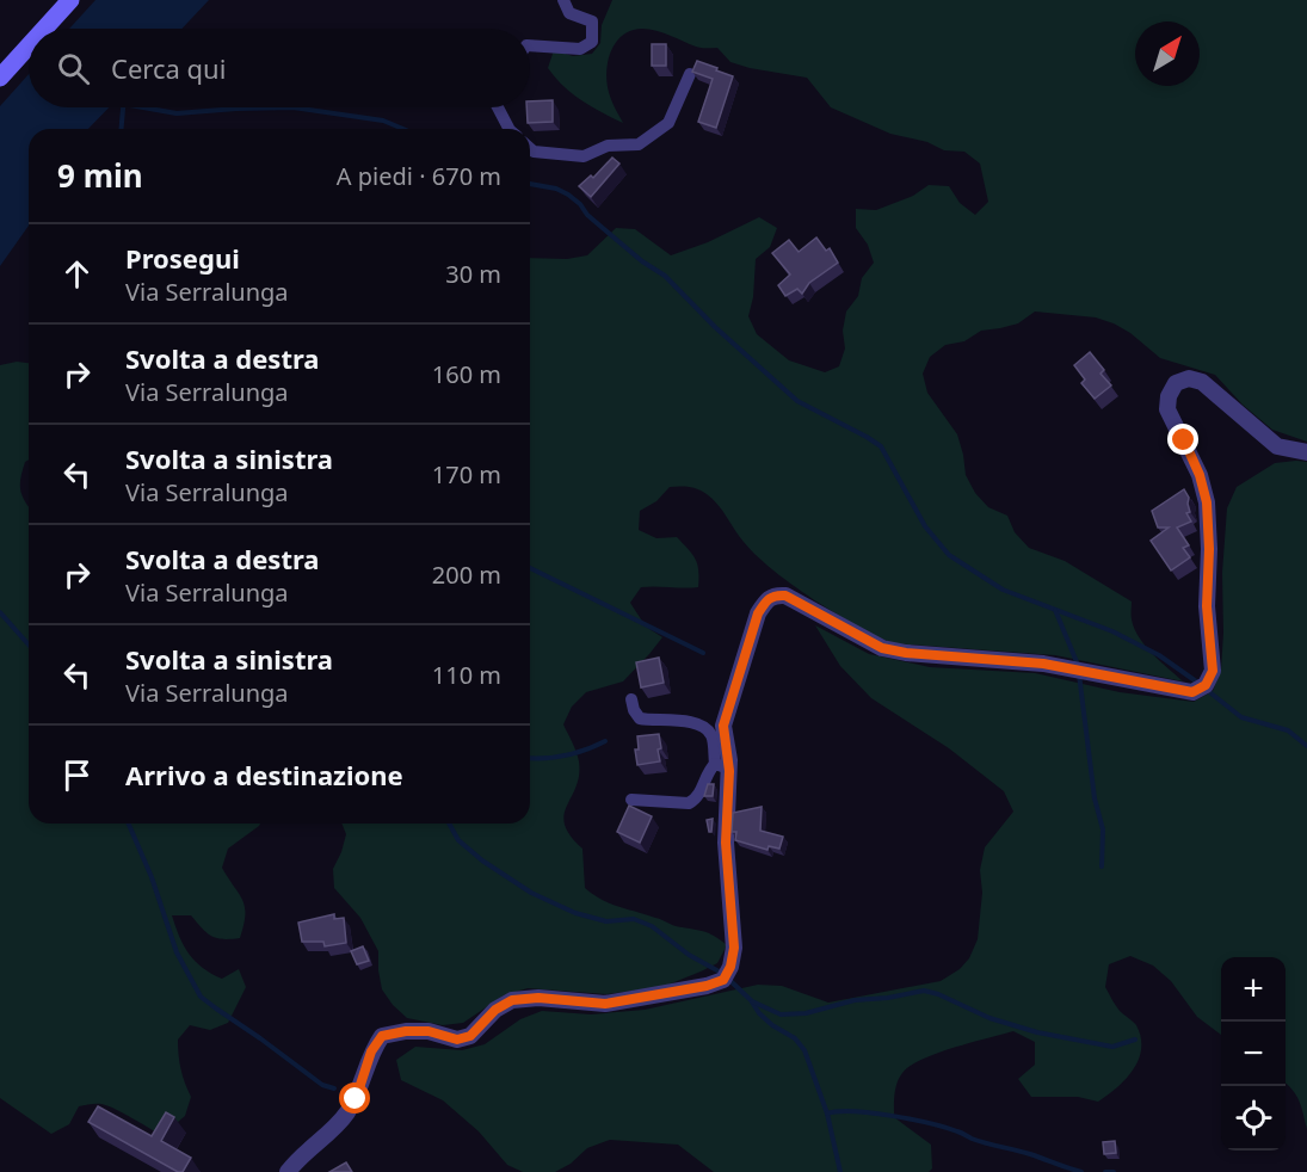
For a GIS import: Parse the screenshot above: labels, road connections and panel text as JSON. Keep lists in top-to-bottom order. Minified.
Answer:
{"north":"top right","page":{"search":"Cerca qui","heading":["9 min","A piedi · 670 m"],"list":[["Prosegui","Via Serralunga","30 m"],["Svolta a destra","Via Serralunga","160 m"],["Svolta a sinistra","Via Serralunga","170 m"],["Svolta a destra","Via Serralunga","200 m"],["Svolta a sinistra","Via Serralunga","110 m"],"Arrivo a destinazione"],"map_buttons":["+","−"]}}
